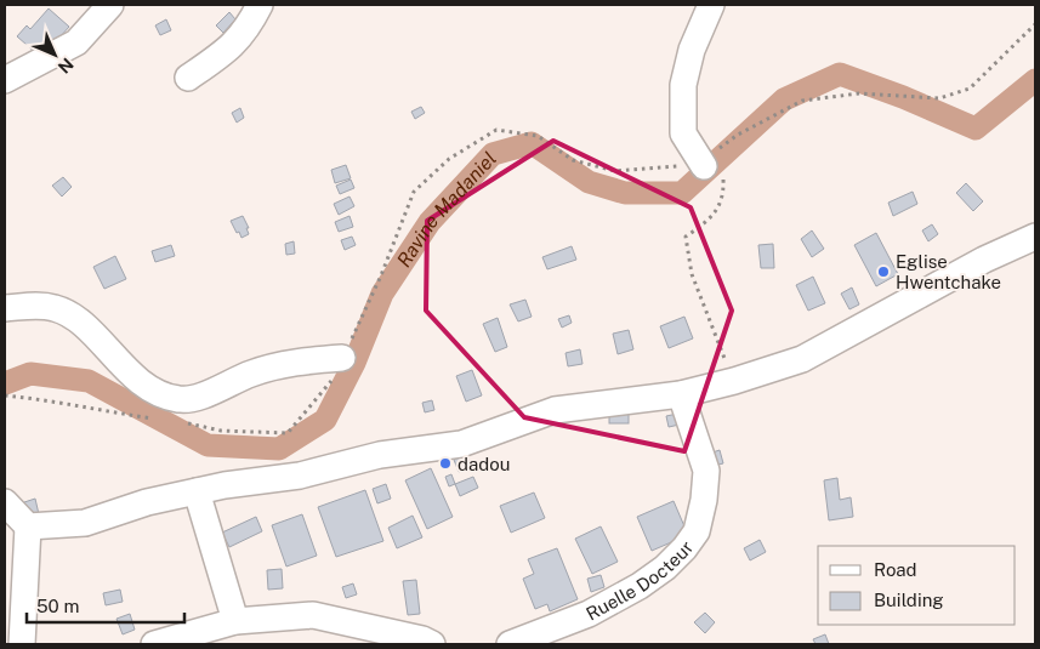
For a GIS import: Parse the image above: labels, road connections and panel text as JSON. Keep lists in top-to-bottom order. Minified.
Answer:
{"streets":{"street":["Ruelle Docteur"]},"water":["Ravine Madaniel"],"places":["Eglise Hwentchake","dadou"],"legend":["Road","Building"],"scale_bar":"50 m","north":"bottom right"}
